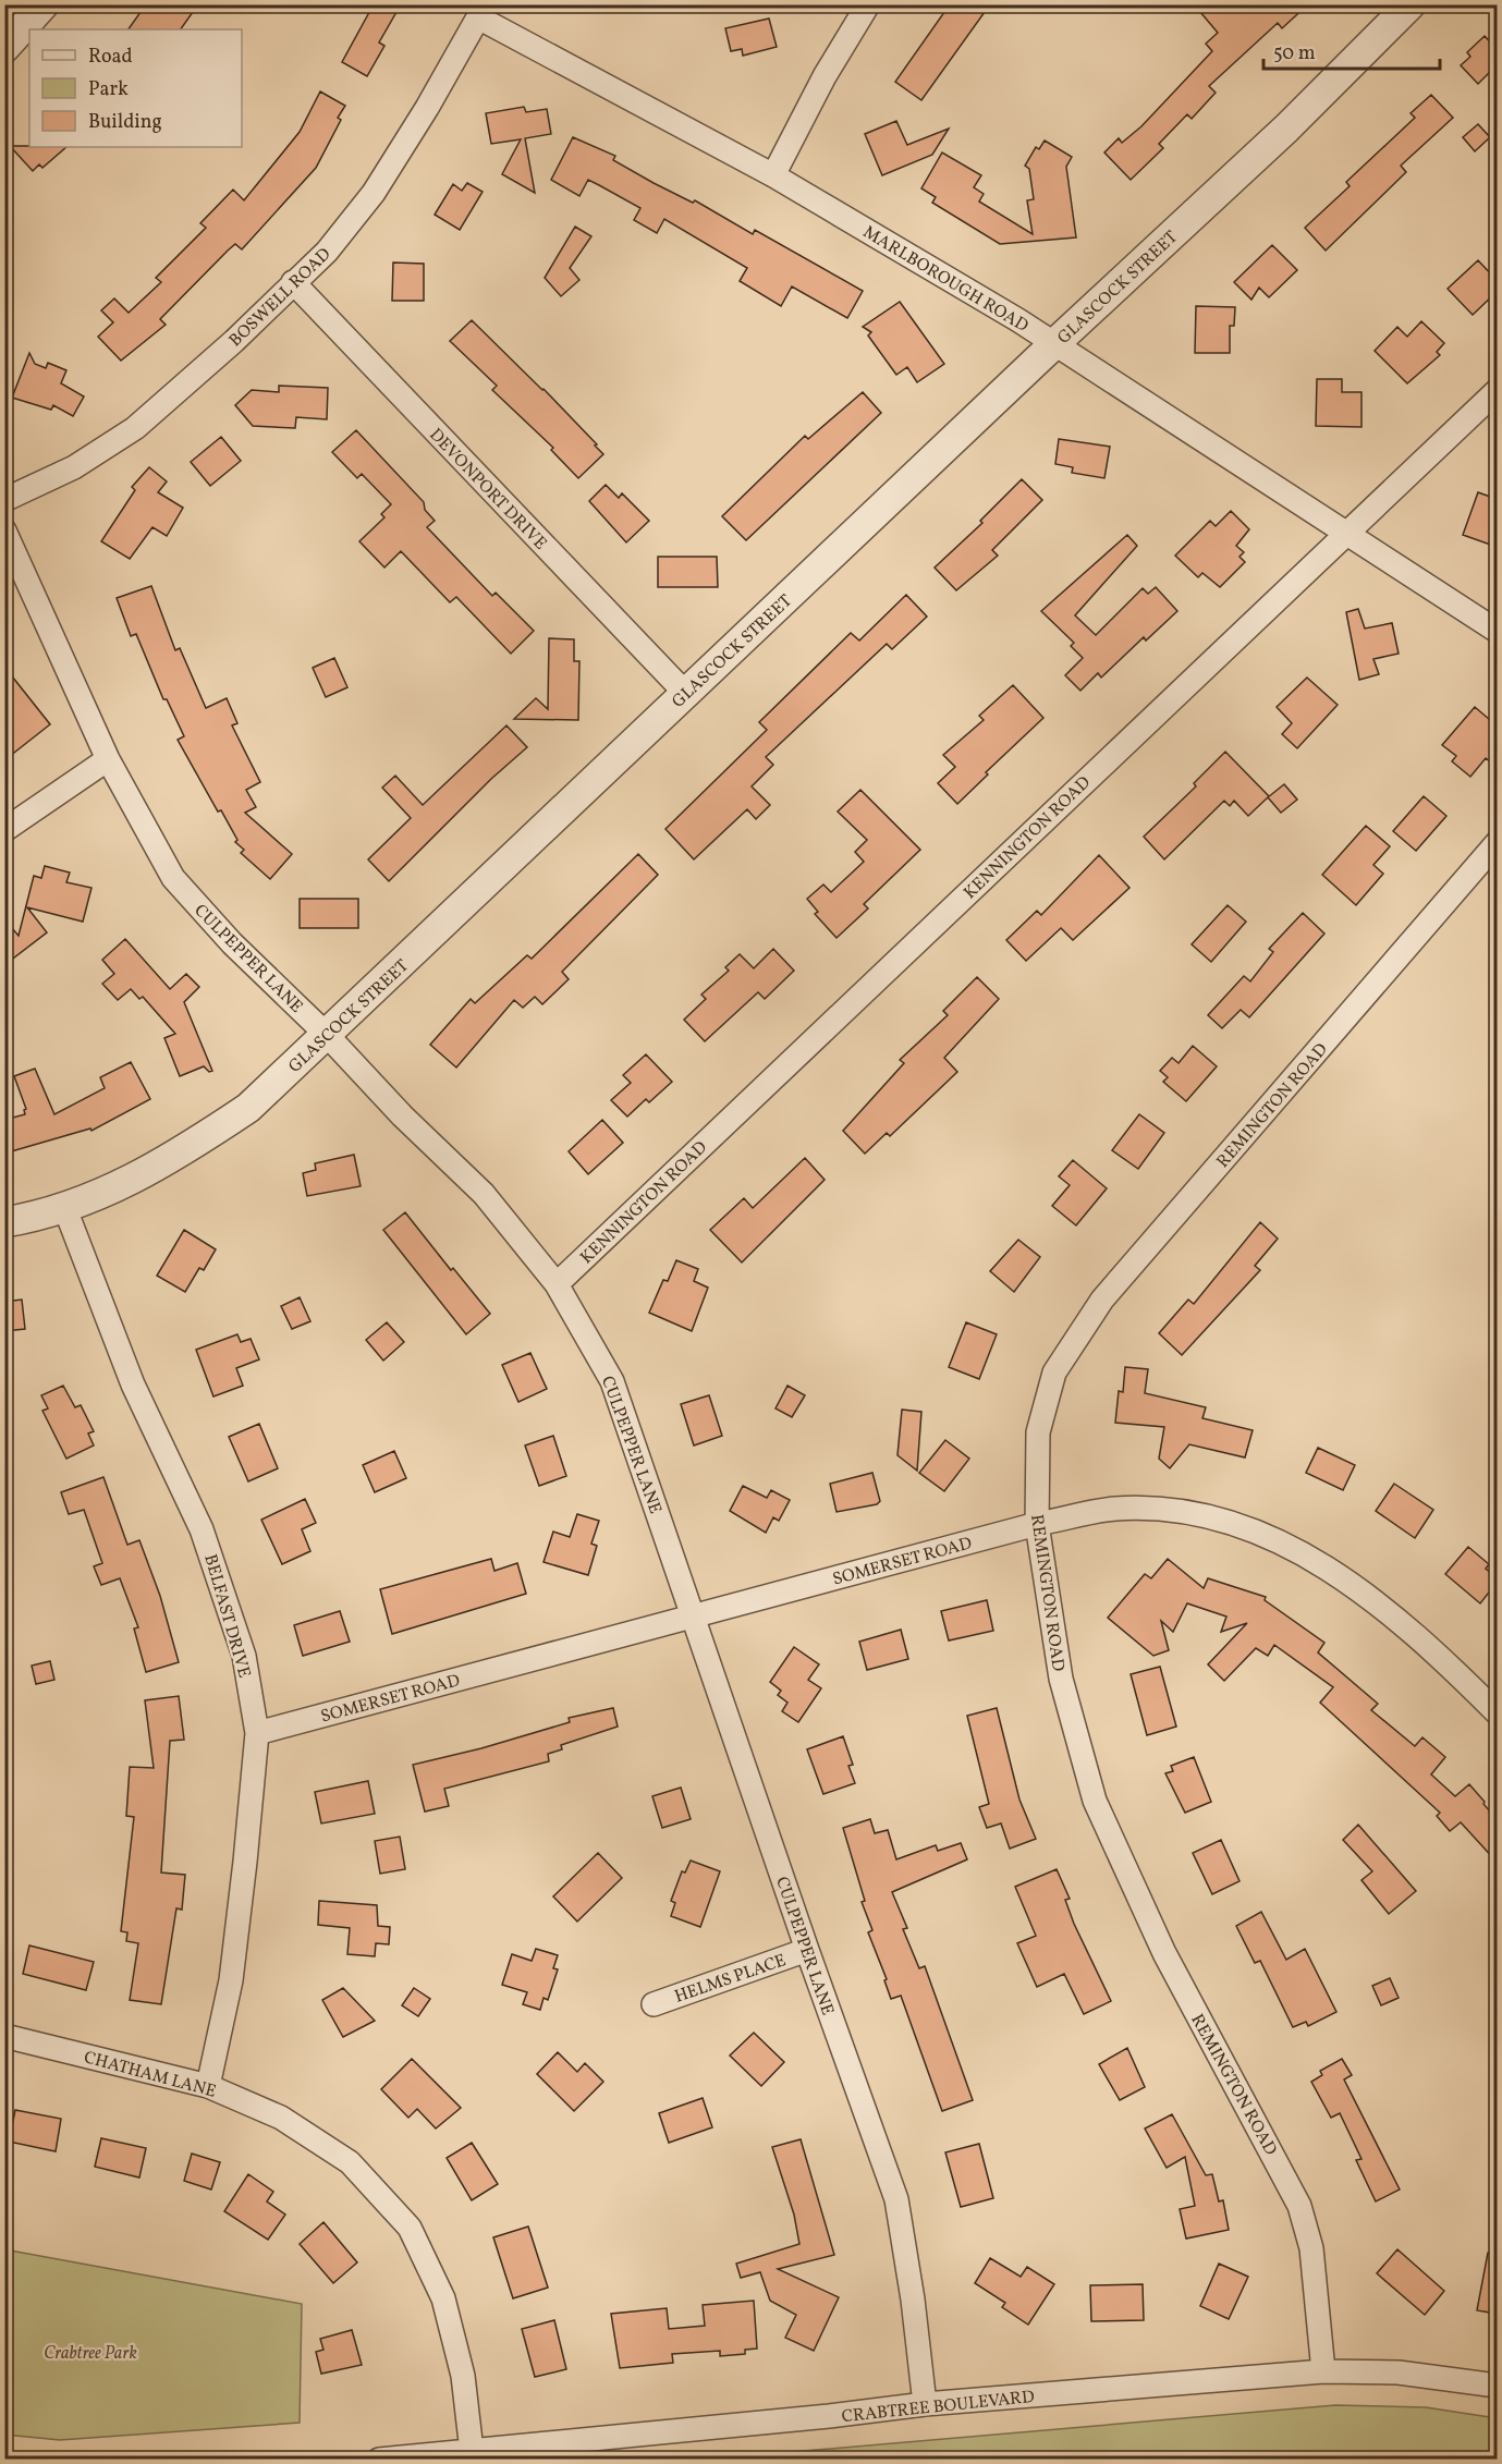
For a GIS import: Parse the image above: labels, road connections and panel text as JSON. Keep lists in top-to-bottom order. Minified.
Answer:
{"streets":{"street":["MARLBOROUGH ROAD","GLASCOCK STREET","BOSWELL ROAD","DEVONPORT DRIVE","KENNINGTON ROAD","CULPEPPER LANE","REMINGTON ROAD","SOMERSET ROAD","BELFAST DRIVE","HELMS PLACE","CHATHAM LANE","CRABTREE BOULEVARD"]},"crossings":[["MARLBOROUGH ROAD","GLASCOCK STREET"],["MARLBOROUGH ROAD","BOSWELL ROAD"],["MARLBOROUGH ROAD","KENNINGTON ROAD"],["GLASCOCK STREET","DEVONPORT DRIVE"],["GLASCOCK STREET","CULPEPPER LANE"],["GLASCOCK STREET","BELFAST DRIVE"],["BOSWELL ROAD","DEVONPORT DRIVE"],["KENNINGTON ROAD","CULPEPPER LANE"],["CULPEPPER LANE","SOMERSET ROAD"],["CULPEPPER LANE","HELMS PLACE"],["CULPEPPER LANE","CRABTREE BOULEVARD"],["REMINGTON ROAD","SOMERSET ROAD"],["REMINGTON ROAD","CRABTREE BOULEVARD"],["SOMERSET ROAD","BELFAST DRIVE"],["BELFAST DRIVE","CHATHAM LANE"],["CHATHAM LANE","CRABTREE BOULEVARD"]],"parks":["Crabtree Park"],"legend":["Road","Park","Building"],"scale_bar":"50 m"}
